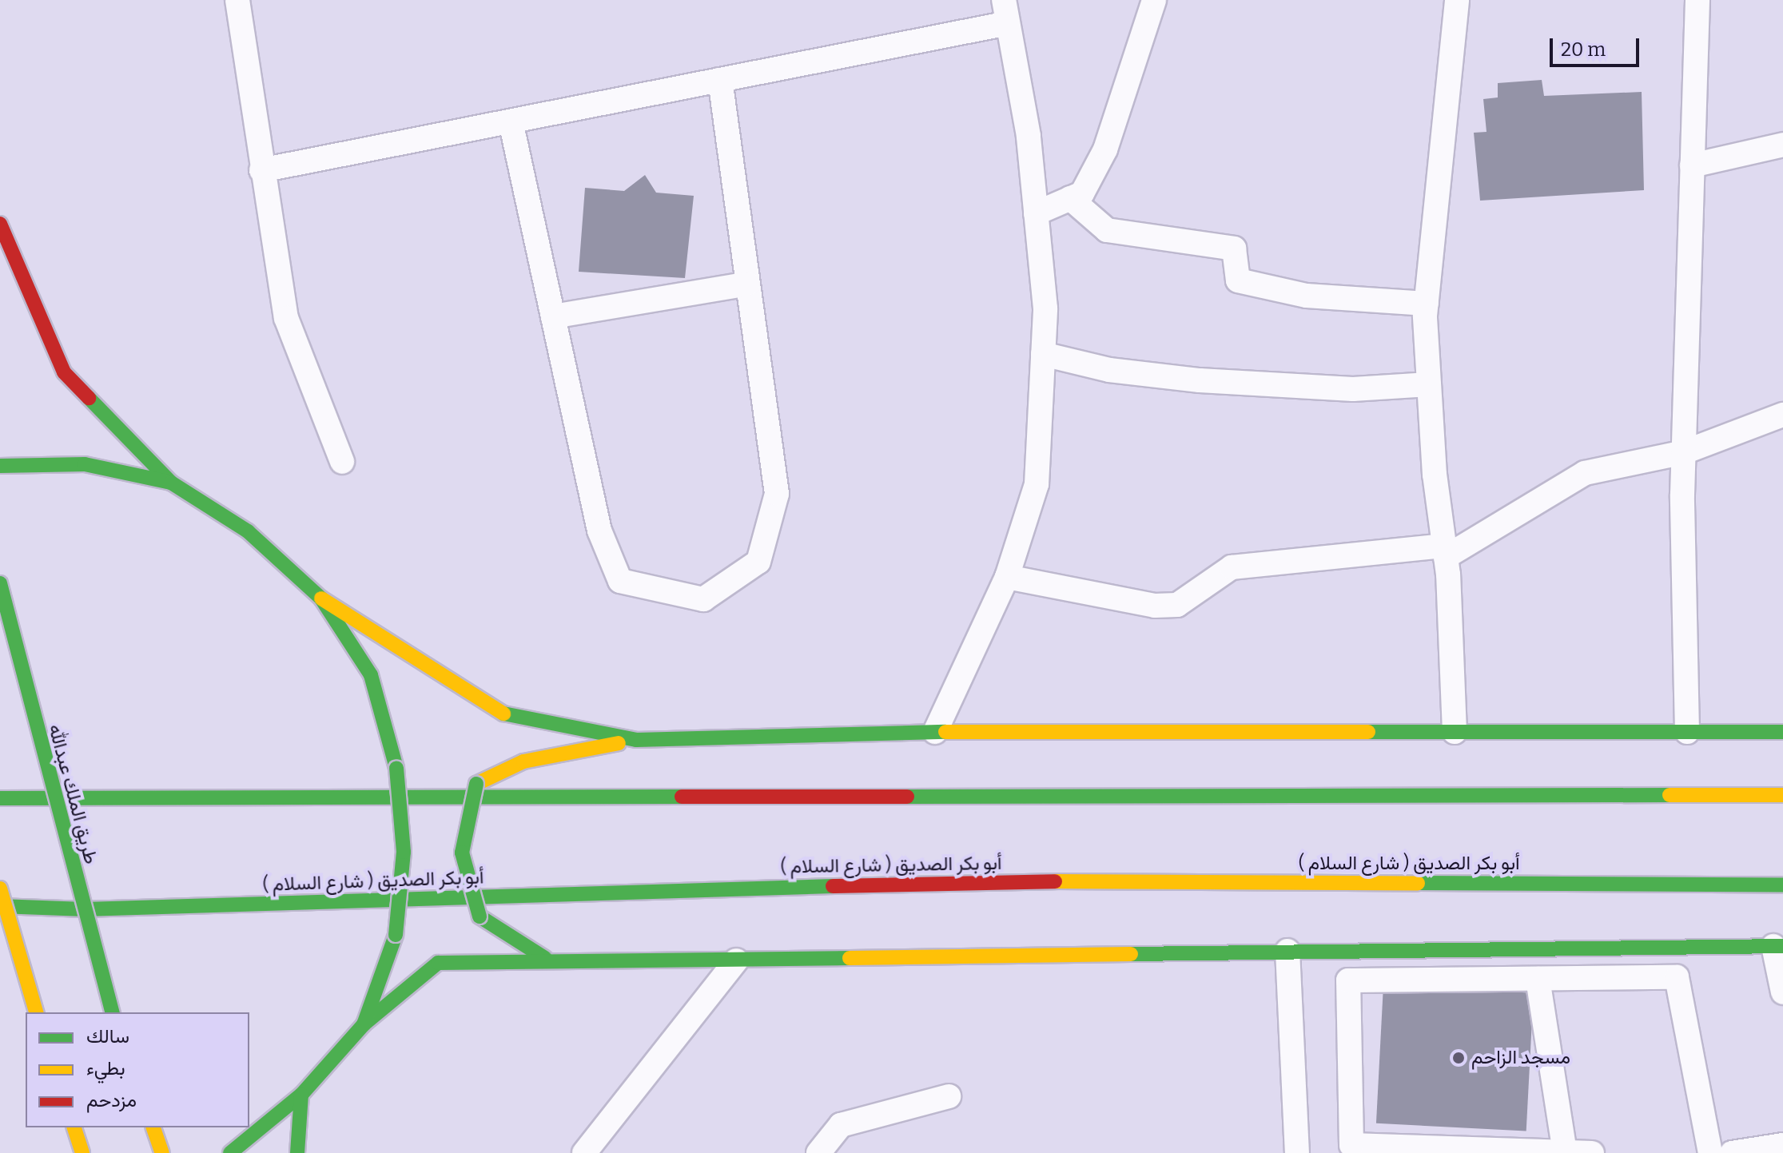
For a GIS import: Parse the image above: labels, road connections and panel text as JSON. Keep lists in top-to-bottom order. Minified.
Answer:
{"streets":{"main road":["طريق الملك عبدالله","( شارع السلام ) أبو بكر الصديق"]},"places":["مسجد الزاحم"],"legend":["سالك","بطيء","مزدحم"],"scale_bar":"20 m"}
